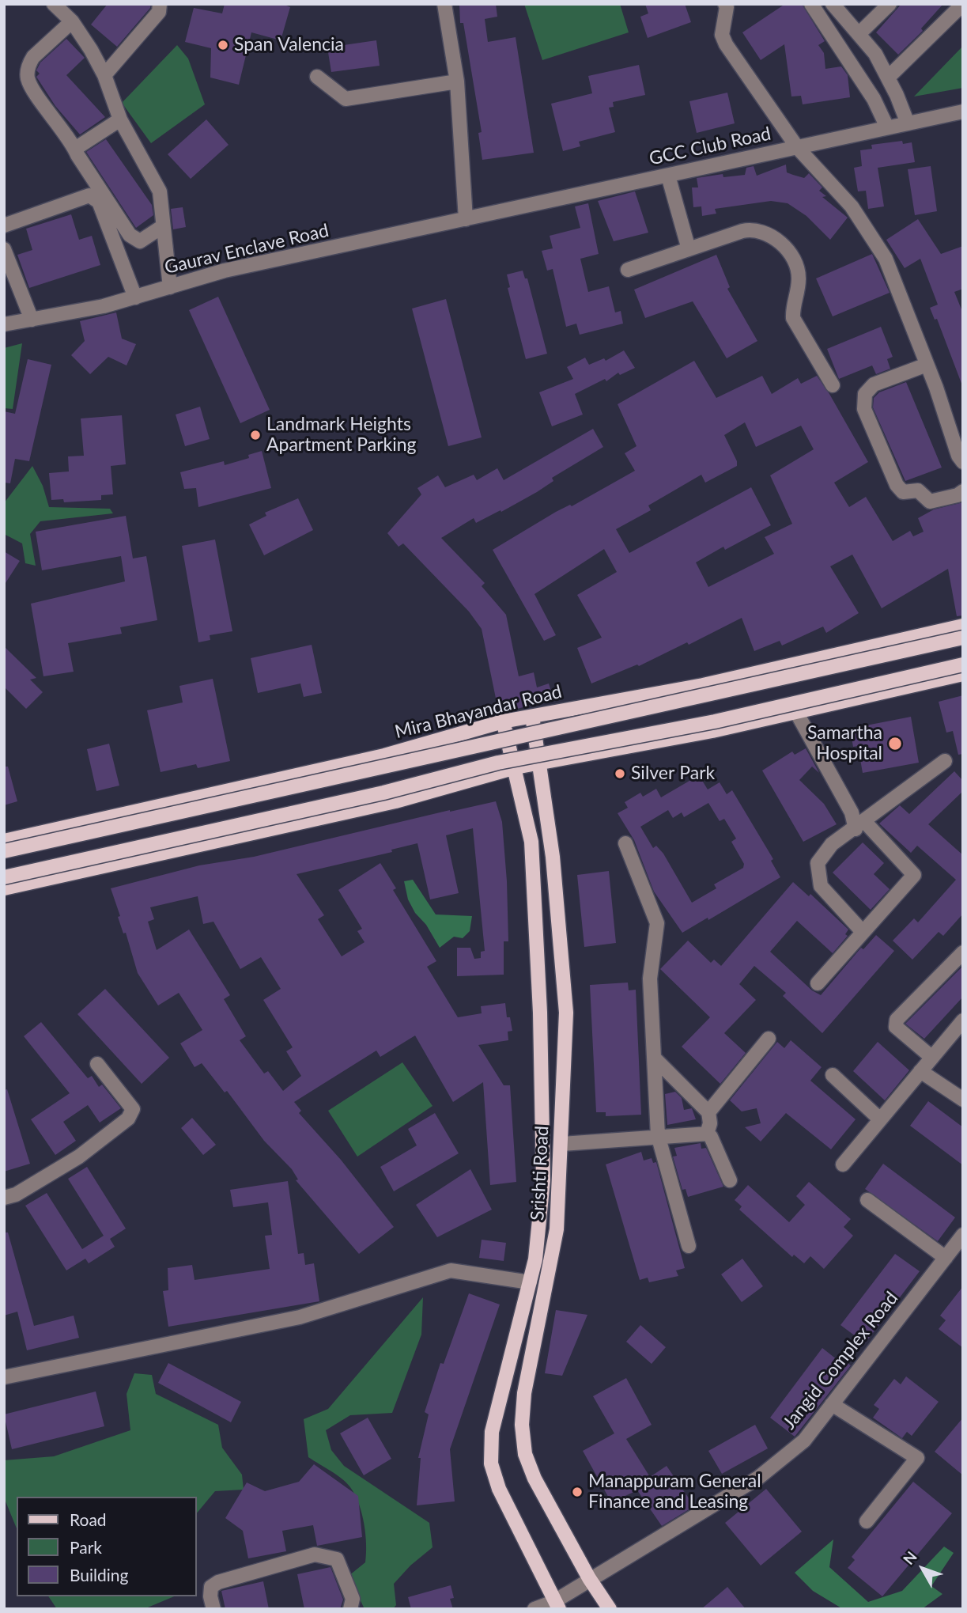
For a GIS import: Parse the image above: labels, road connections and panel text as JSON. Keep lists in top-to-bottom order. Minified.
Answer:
{"streets":{"main road":["Mira Bhayandar Road","Srishti Road"],"street":["GCC Club Road","Gaurav Enclave Road","Jangid Complex Road"]},"crossings":[["GCC Club Road","Gaurav Enclave Road"],["Mira Bhayandar Road","Srishti Road"],["Srishti Road","Jangid Complex Road"]],"places":["Span Valencia","Landmark Heights Apartment Parking","Samartha Hospital","Silver Park","Manappuram General Finance and Leasing"],"legend":["Road","Park","Building"],"north":"top left"}
